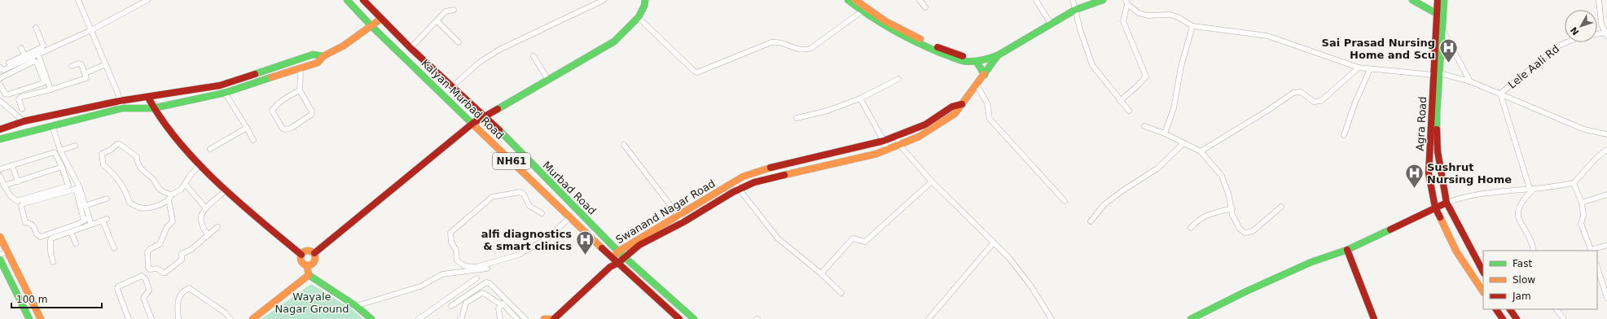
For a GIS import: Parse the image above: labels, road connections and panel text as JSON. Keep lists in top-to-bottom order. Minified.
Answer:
{"streets":{"main road":["Kalyan-Murbad Road","Agra Road","NH61","Murbad Road","Swanand Nagar Road"],"street":["Lele Aali Rd"]},"crossings":[["Kalyan-Murbad Road","Swanand Nagar Road"],["Murbad Road","Swanand Nagar Road"]],"parks":["Wayale Nagar Ground"],"places":{"hospital":["Sai Prasad Nursing Home and Scu","Sushrut Nursing Home","alfi diagnostics & smart clinics"]},"legend":["Fast","Slow","Jam"],"scale_bar":"100 m","north":"bottom left"}
